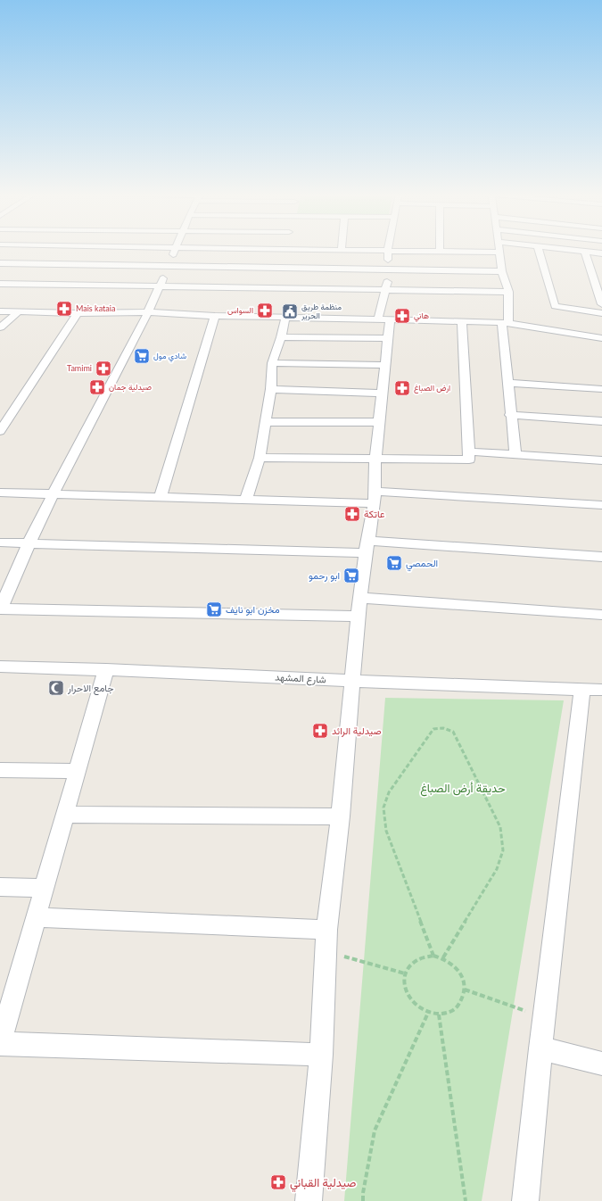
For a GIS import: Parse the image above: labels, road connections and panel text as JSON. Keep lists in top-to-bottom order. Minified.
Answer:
{"streets":{"street":["شارع المشهد"]},"parks":["حديقة أرض الصباغ"],"places":{"pharmacy":["Mais kataia","السواس","هاني","Tamimi","صيدلية جمان","ارض الصباغ","عاتكة","صيدلية الرائد","صيدلية القباني"],"public building":["منظمة طريق الحرير"],"supermarket":["شادي مول","الحمصي","ابو رحمو","مخزن ابو نايف"],"mosque":["جامع الاحرار"]}}
